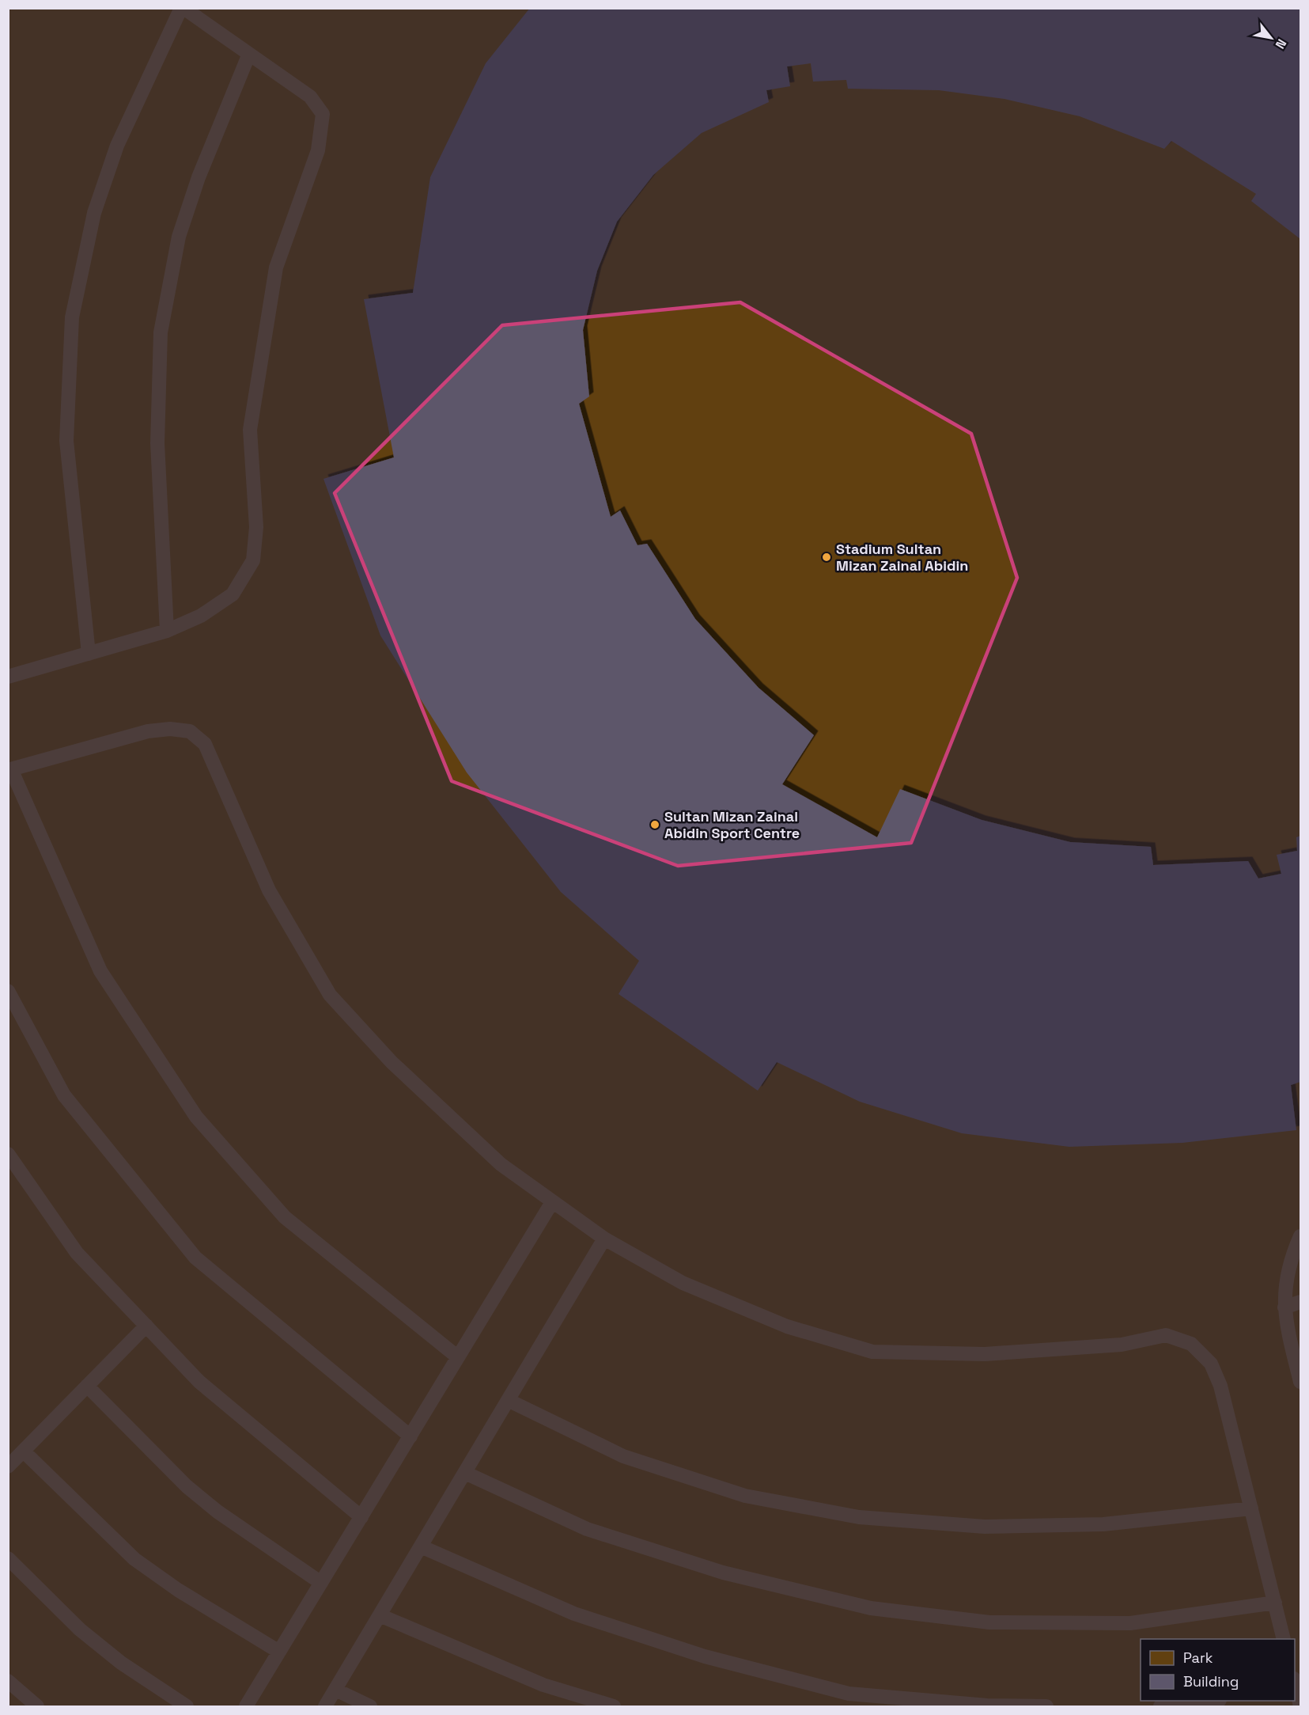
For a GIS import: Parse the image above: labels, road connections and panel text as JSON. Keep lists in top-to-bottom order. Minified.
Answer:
{"places":["Stadium Sultan Mizan Zainal Abidin","Sultan Mizan Zainal Abidin Sport Centre"],"legend":["Park","Building"],"north":"bottom right"}
